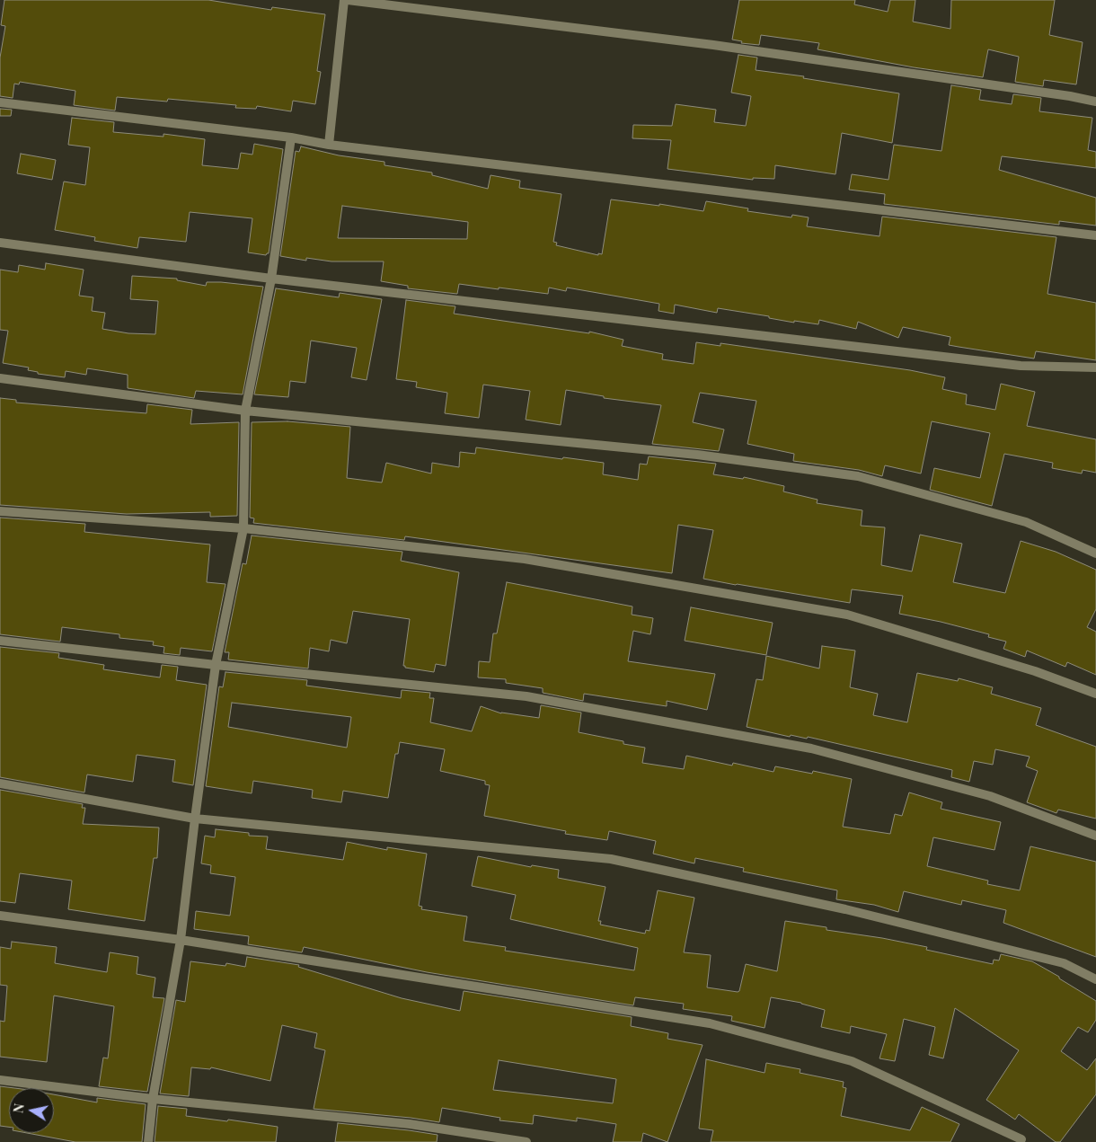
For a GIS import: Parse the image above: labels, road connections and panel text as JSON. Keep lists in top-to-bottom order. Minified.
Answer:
{"north":"left"}
